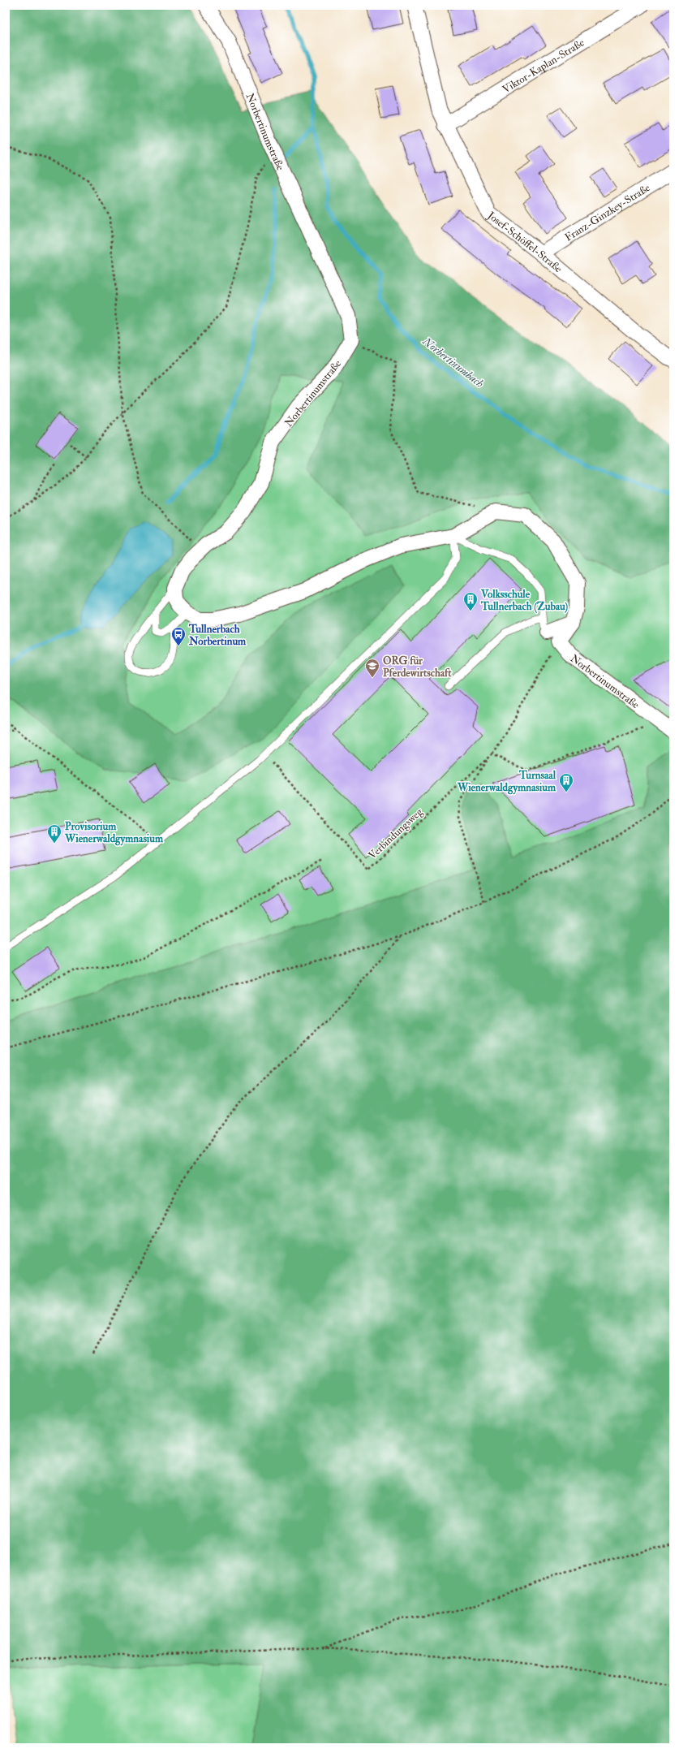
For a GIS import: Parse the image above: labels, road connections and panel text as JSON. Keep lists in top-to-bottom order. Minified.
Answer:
{"streets":{"street":["Viktor-Kaplan-Straße","Norbertinumstraße","Franz-Ginzkey-Straße","Josef-Schöffel-Straße"],"path":["Verbindungsweg"]},"crossings":[["Viktor-Kaplan-Straße","Josef-Schöffel-Straße"],["Franz-Ginzkey-Straße","Josef-Schöffel-Straße"]],"water":["Norbertinumbach"],"places":{"building":["Volksschule Tullnerbach (Zubau)","Turnsaal Wienerwaldgymnasium","Provisorium Wienerwaldgymnasium"],"bus stop":["Tullnerbach Norbertinum"],"school or university":["ORG für Pferdewirtschaft"]}}
